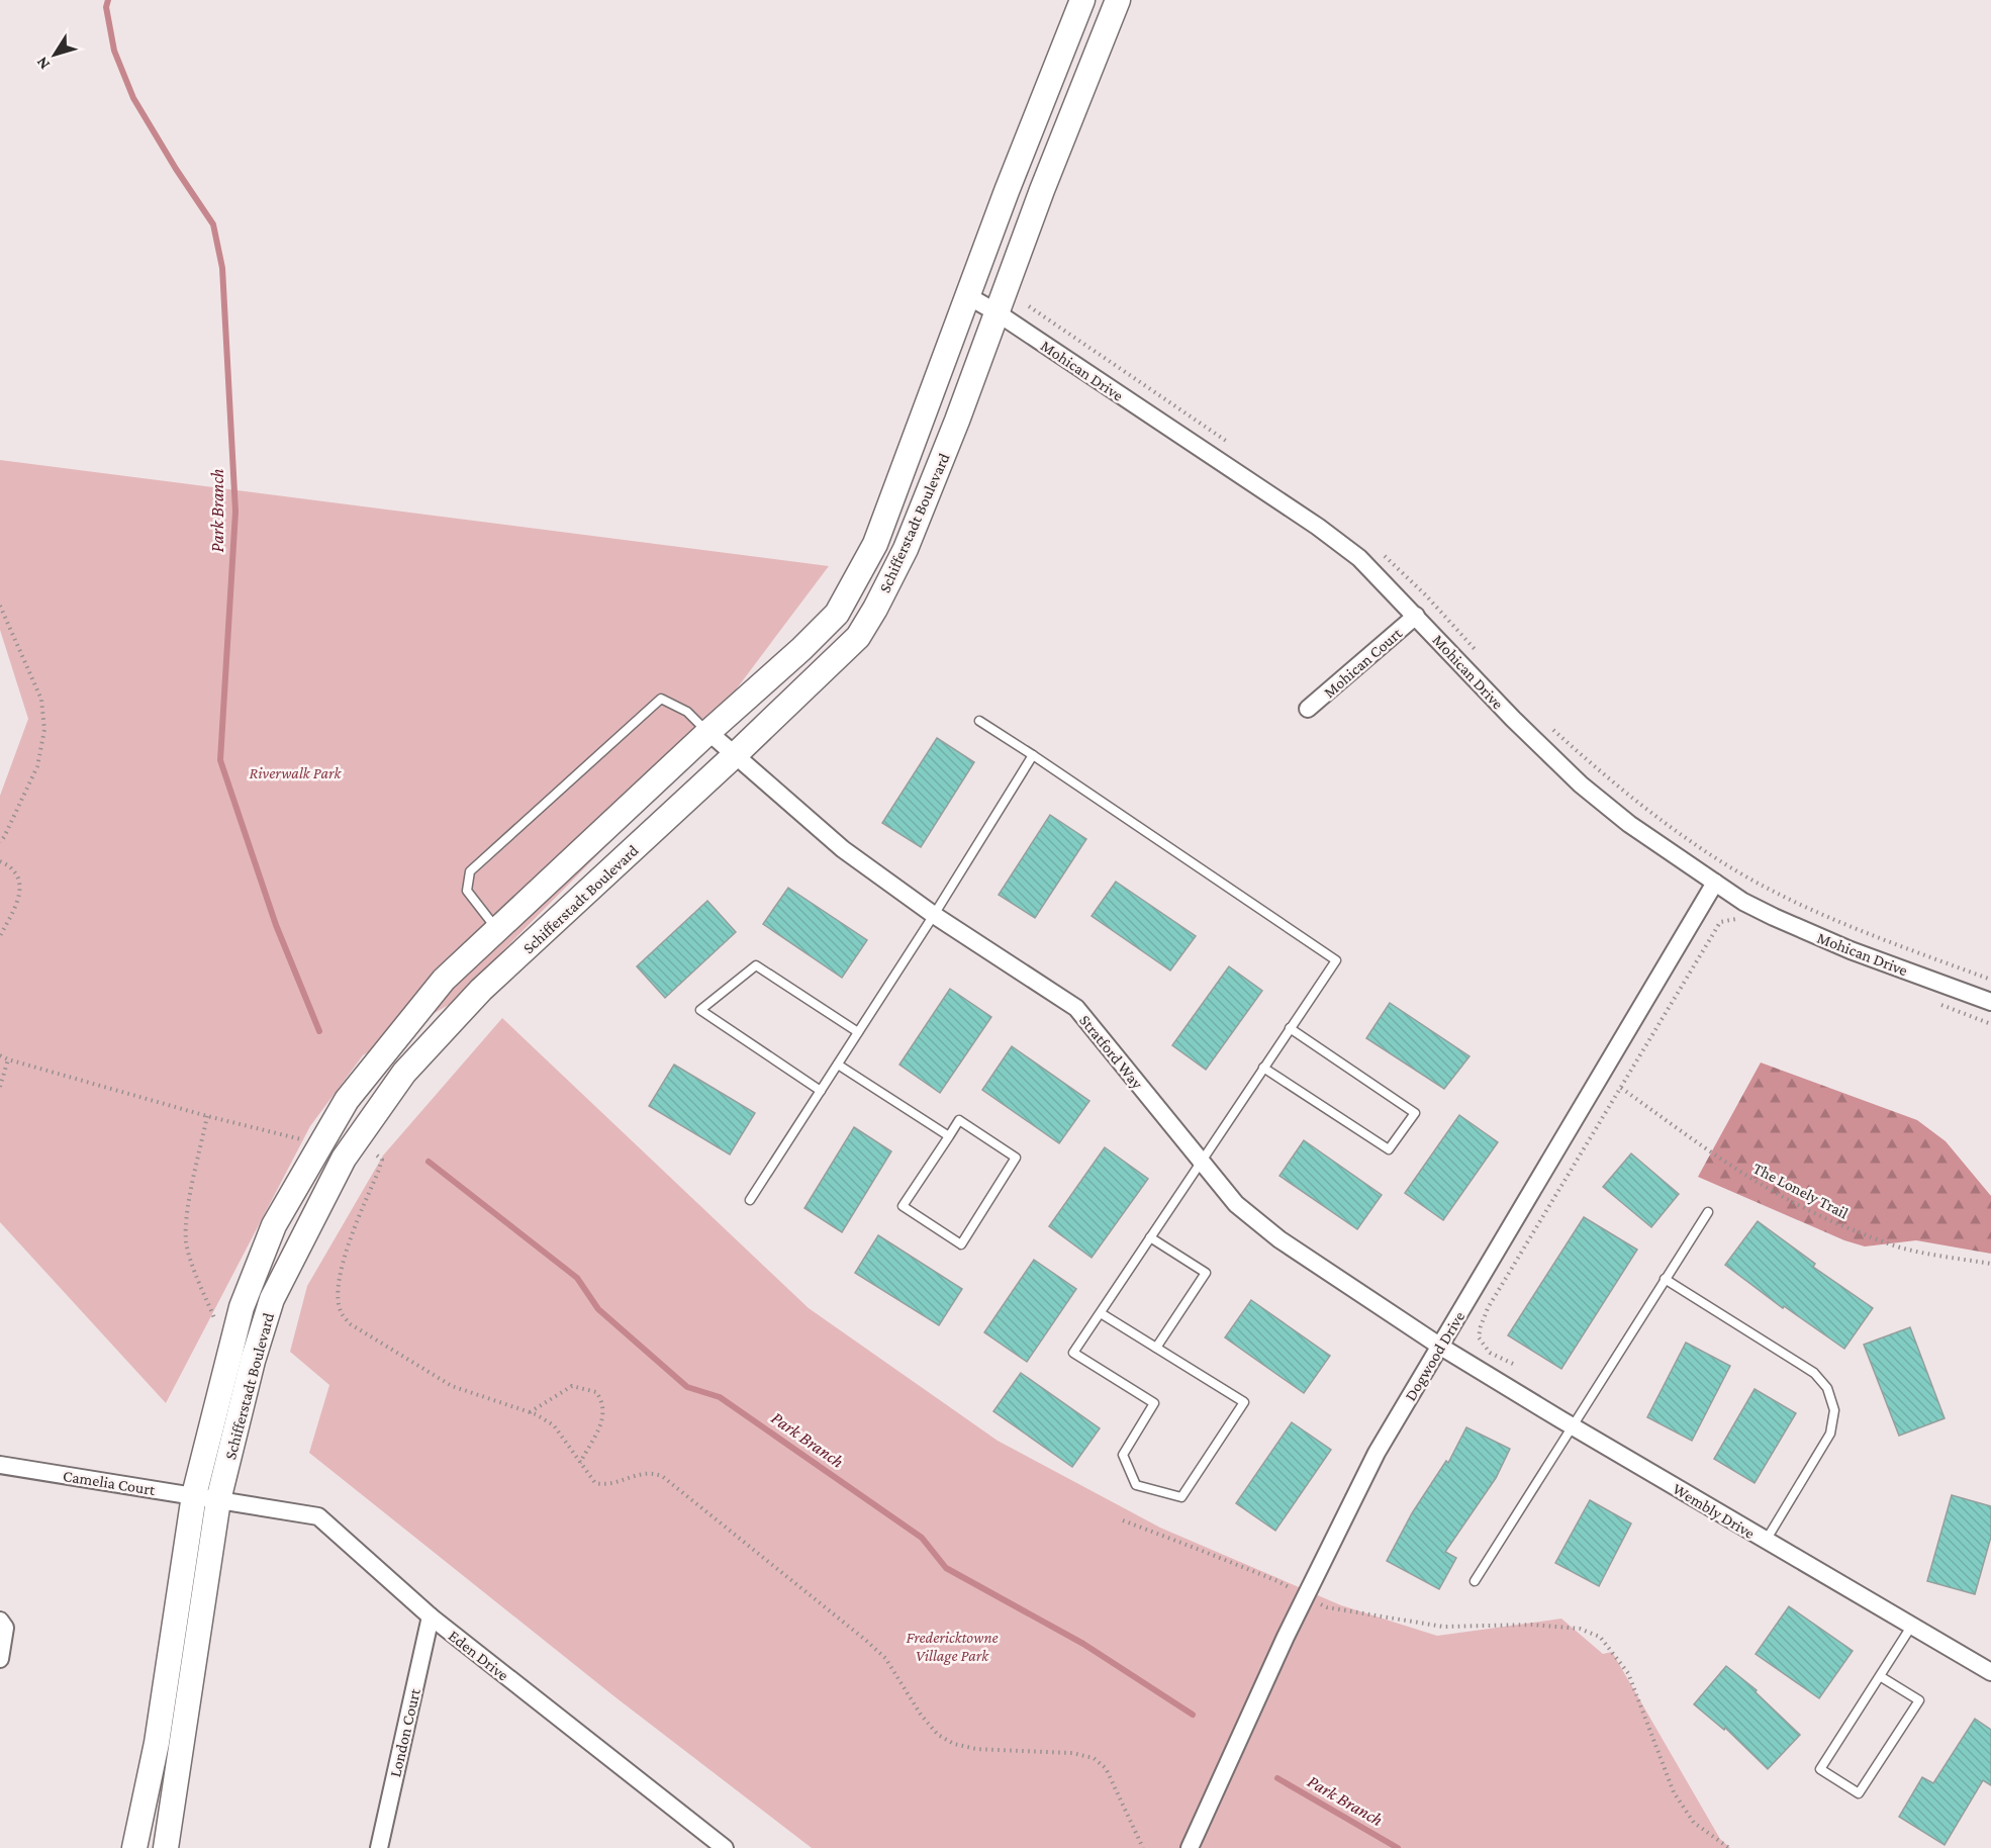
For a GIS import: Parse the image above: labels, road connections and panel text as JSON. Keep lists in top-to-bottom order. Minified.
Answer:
{"streets":{"main road":["Schifferstadt Boulevard"],"street":["Mohican Drive","Mohican Court","Stratford Way","Dogwood Drive","Camelia Court","Wembly Drive","Eden Drive","London Court"],"path":["The Lonely Trail"]},"crossings":[["Mohican Drive","Schifferstadt Boulevard"],["Mohican Drive","Mohican Court"],["Mohican Drive","Dogwood Drive"],["Schifferstadt Boulevard","Stratford Way"],["Schifferstadt Boulevard","Camelia Court"],["Schifferstadt Boulevard","Eden Drive"],["Stratford Way","Dogwood Drive"],["Stratford Way","Wembly Drive"],["Dogwood Drive","Wembly Drive"],["Camelia Court","Eden Drive"],["Eden Drive","London Court"]],"water":["Park Branch"],"parks":["Riverwalk Park","Fredericktowne Village Park"],"north":"bottom left"}
